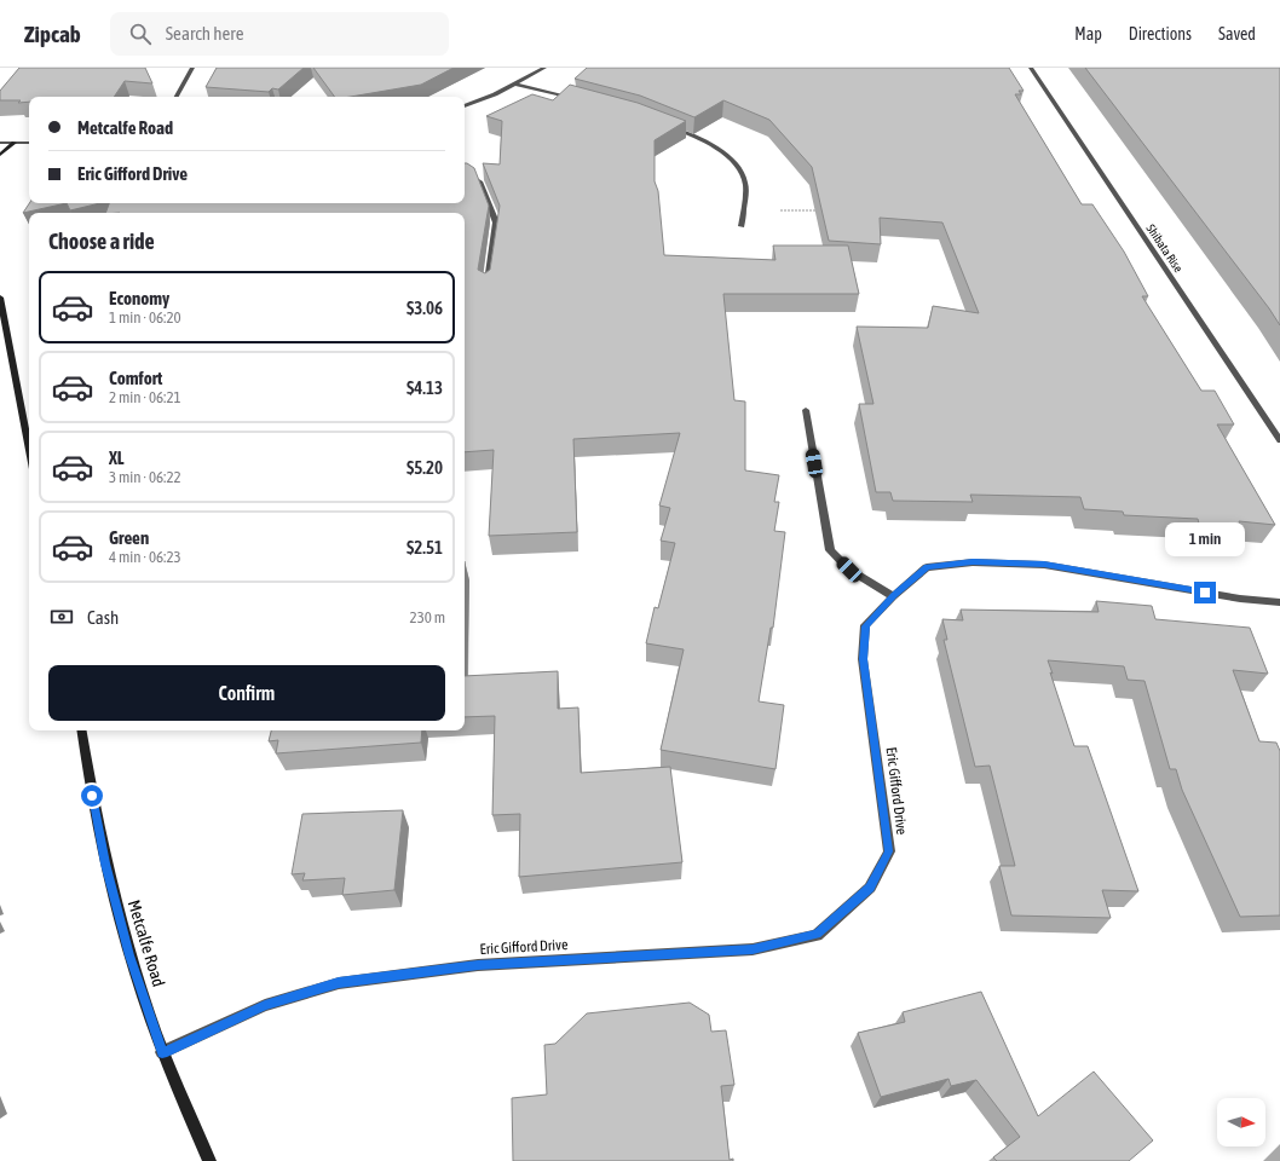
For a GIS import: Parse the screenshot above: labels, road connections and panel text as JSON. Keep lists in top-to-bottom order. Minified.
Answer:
{"streets":{"street":["Shibata Rise","Eric Gifford Drive","Metcalfe Road"]},"crossings":[["Eric Gifford Drive","Metcalfe Road"]],"north":"right","page":{"header":"Zipcab","search":"Search here","nav":["Map","Directions","Saved"],"banner":["Metcalfe Road","Eric Gifford Drive"],"heading":"Choose a ride","list":[{"name":"Economy","note":"1 min · 06:20","value":"$3.06"},{"name":"Comfort","note":"2 min · 06:21","value":"$4.13"},{"name":"XL","note":"3 min · 06:22","value":"$5.20"},{"name":"Green","note":"4 min · 06:23","value":"$2.51"}],"bubble":"1 min","pay":["Cash","230 m"],"buttons":"Confirm"}}
